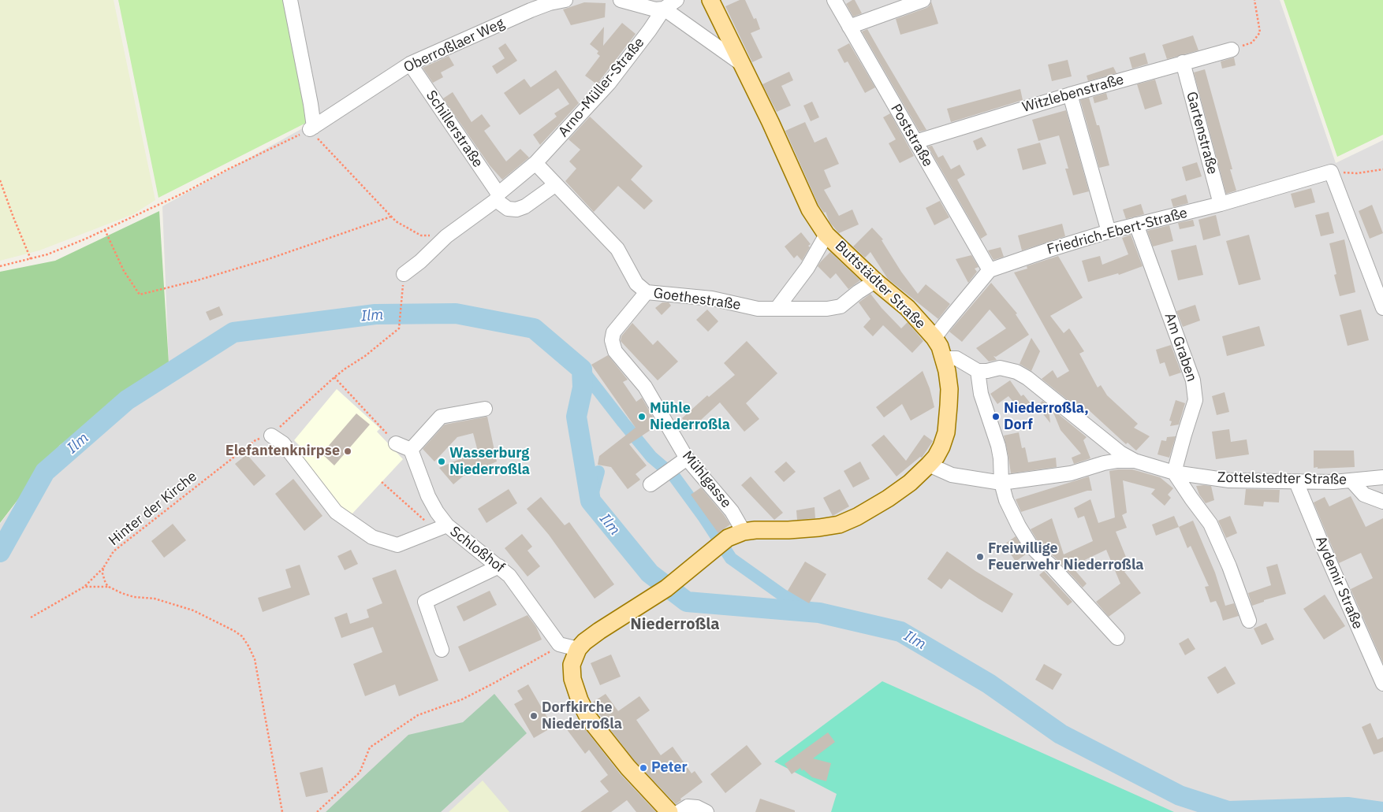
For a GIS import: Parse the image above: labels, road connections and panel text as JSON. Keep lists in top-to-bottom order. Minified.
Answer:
{"streets":{"main road":["Buttstädter Straße"],"street":["Oberroßlaer Weg","Arno-Müller-Straße","Witzlebenstraße","Schillerstraße","Gartenstraße","Poststraße","Friedrich-Ebert-Straße","Goethestraße","Am Graben","Zottelstedter Straße","Mühlgasse","Schloßhof","Aydemir Straße"],"path":["Hinter der Kirche"]},"crossings":[["Oberroßlaer Weg","Schillerstraße"],["Arno-Müller-Straße","Schillerstraße"],["Arno-Müller-Straße","Goethestraße"],["Witzlebenstraße","Gartenstraße"],["Witzlebenstraße","Poststraße"],["Gartenstraße","Friedrich-Ebert-Straße"],["Poststraße","Friedrich-Ebert-Straße"],["Friedrich-Ebert-Straße","Am Graben"],["Buttstädter Straße","Goethestraße"],["Buttstädter Straße","Zottelstedter Straße"],["Buttstädter Straße","Mühlgasse"],["Goethestraße","Mühlgasse"],["Am Graben","Zottelstedter Straße"],["Zottelstedter Straße","Aydemir Straße"],["Hinter der Kirche","Schloßhof"]],"districts":["Niederroßla"],"water":["Ilm"],"places":["Mühle Niederroßla","Niederroßla, Dorf","Elefantenknirpse","Wasserburg Niederroßla","Freiwillige Feuerwehr Niederroßla","Dorfkirche Niederroßla","Peter"]}
